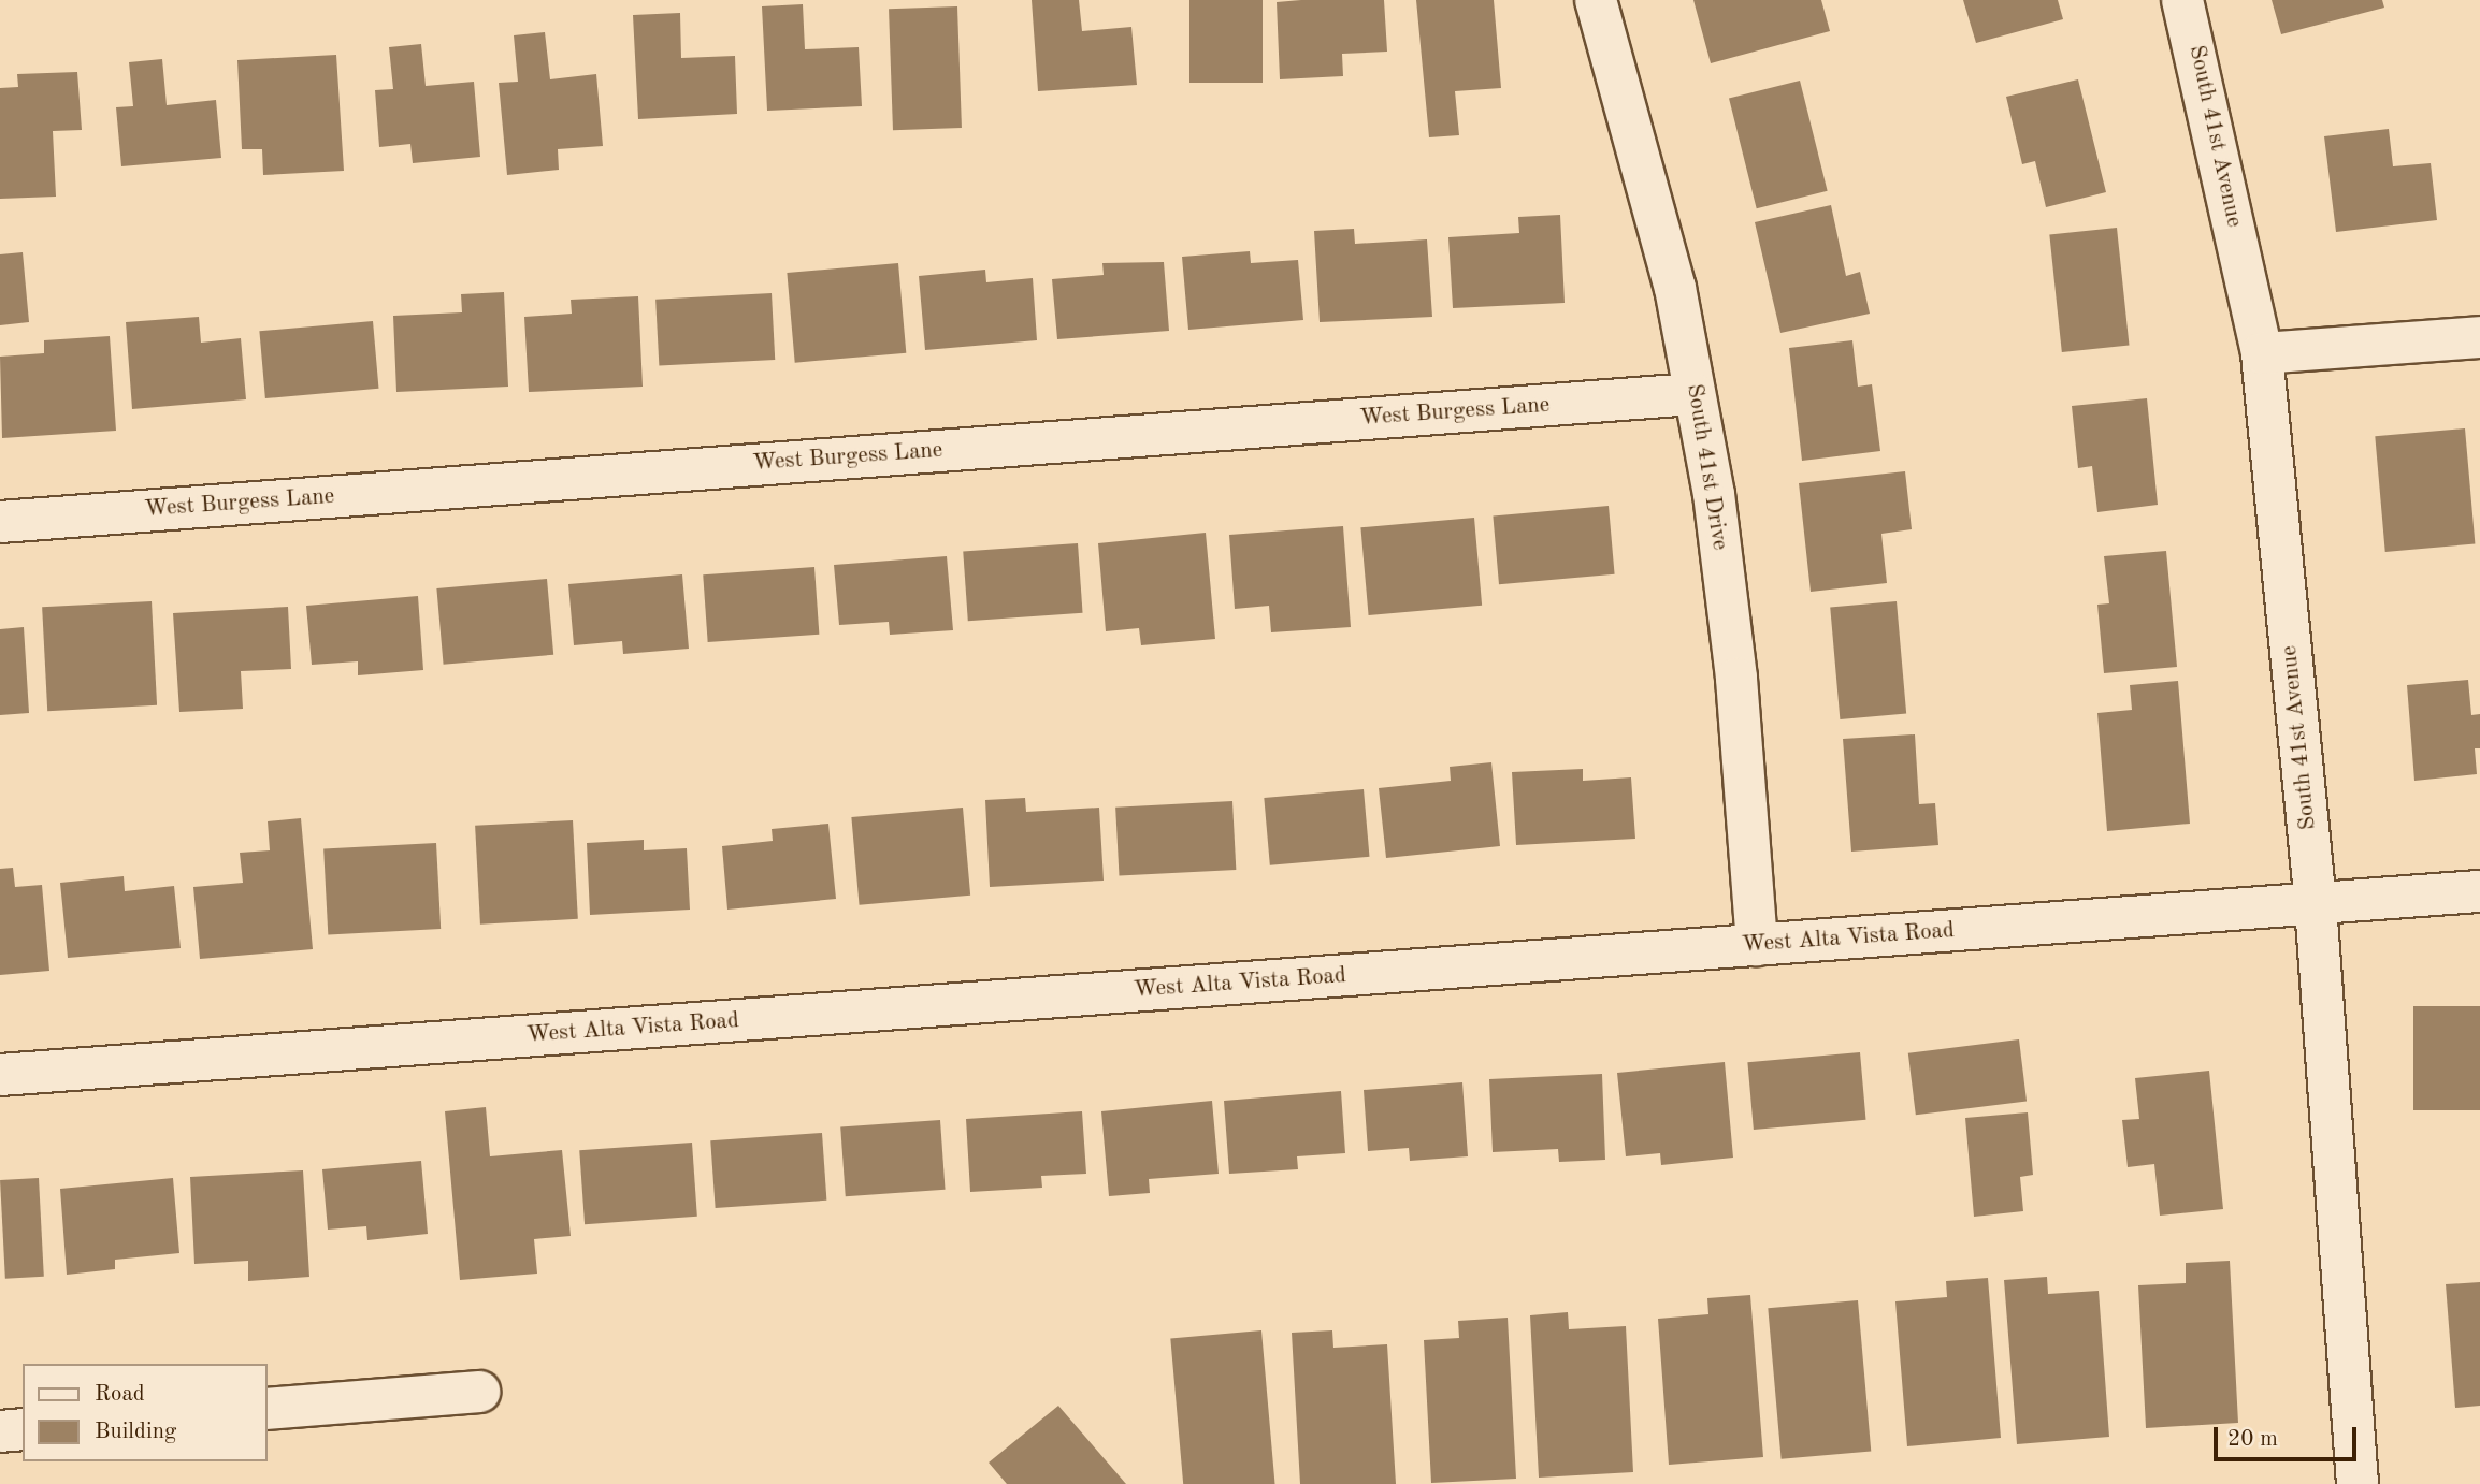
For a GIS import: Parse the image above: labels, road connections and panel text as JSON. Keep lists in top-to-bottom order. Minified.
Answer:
{"streets":{"street":["South 41st Avenue","West Burgess Lane","South 41st Drive","West Alta Vista Road"]},"crossings":[["South 41st Avenue","West Alta Vista Road"],["West Burgess Lane","South 41st Drive"],["South 41st Drive","West Alta Vista Road"]],"legend":["Road","Building"],"scale_bar":"20 m"}
